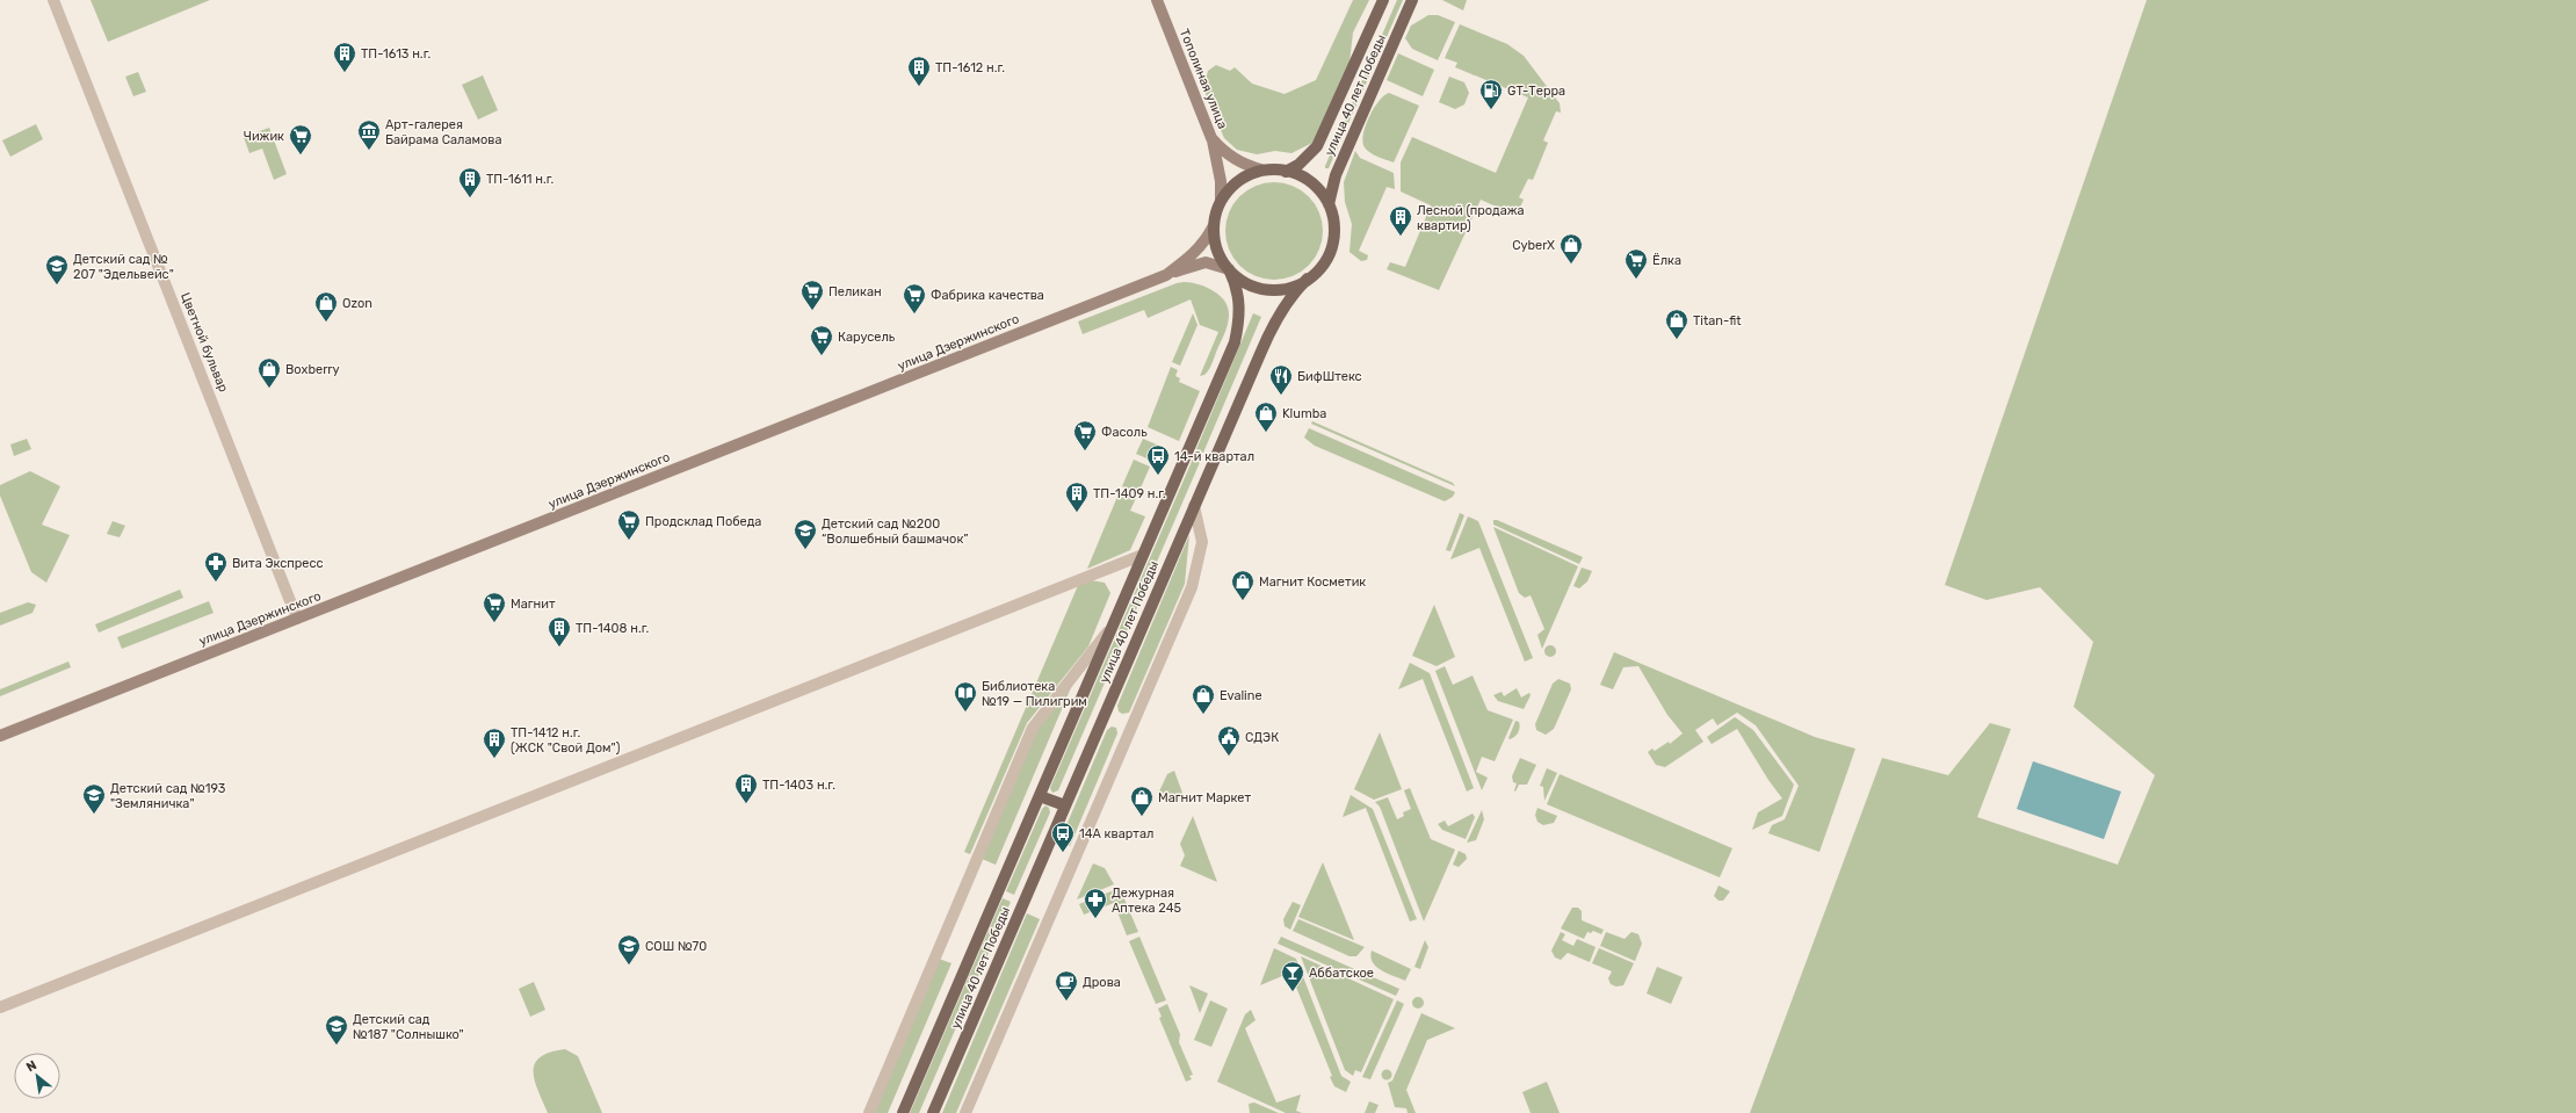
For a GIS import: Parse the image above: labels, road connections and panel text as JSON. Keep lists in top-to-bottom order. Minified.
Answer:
{"streets":{"main road":["Тополиная улица","улица 40 лет Победы","улица Дзержинского"],"street":["Цветной бульвар"]},"crossings":[["Тополиная улица","улица 40 лет Победы"],["Тополиная улица","улица Дзержинского"],["улица 40 лет Победы","улица Дзержинского"],["Цветной бульвар","улица Дзержинского"]],"places":{"building":["ТП-1613 н.г.","ТП-1612 н.г.","ТП-1611 н.г.","Лесной (продажа квартир)","ТП-1409 н.г.","ТП-1408 н.г.","ТП-1412 н.г. (ЖСК \"Свой Дом\")","ТП-1403 н.г."],"fuel station":["GT-Терра"],"museum":["Арт-галерея Байрама Саламова"],"supermarket":["Чижик","Ёлка","Пеликан","Фабрика качества","Карусель","Фасоль","Продсклад Победа","Магнит"],"shop":["CyberX","Ozon","Titan-fit","Boxberry","Klumba","Магнит Косметик","Evaline","Магнит Маркет"],"school or university":["Детский сад № 207 \"Эдельвейс\"","Детский сад №200 “Волшебный башмачок”","Детский сад №193 \"Земляничка\"","СОШ №70","Детский сад №187 \"Солнышко\""],"restaurant":["БифШтекс"],"bus stop":["14-й квартал","14А квартал"],"pharmacy":["Вита Экспресс","Дежурная Аптека 245"],"library":["Библиотека №19 — Пилигрим"],"public building":["СДЭК"],"bar":["Аббатское"],"cafe":["Дрова"]},"north":"top left"}
